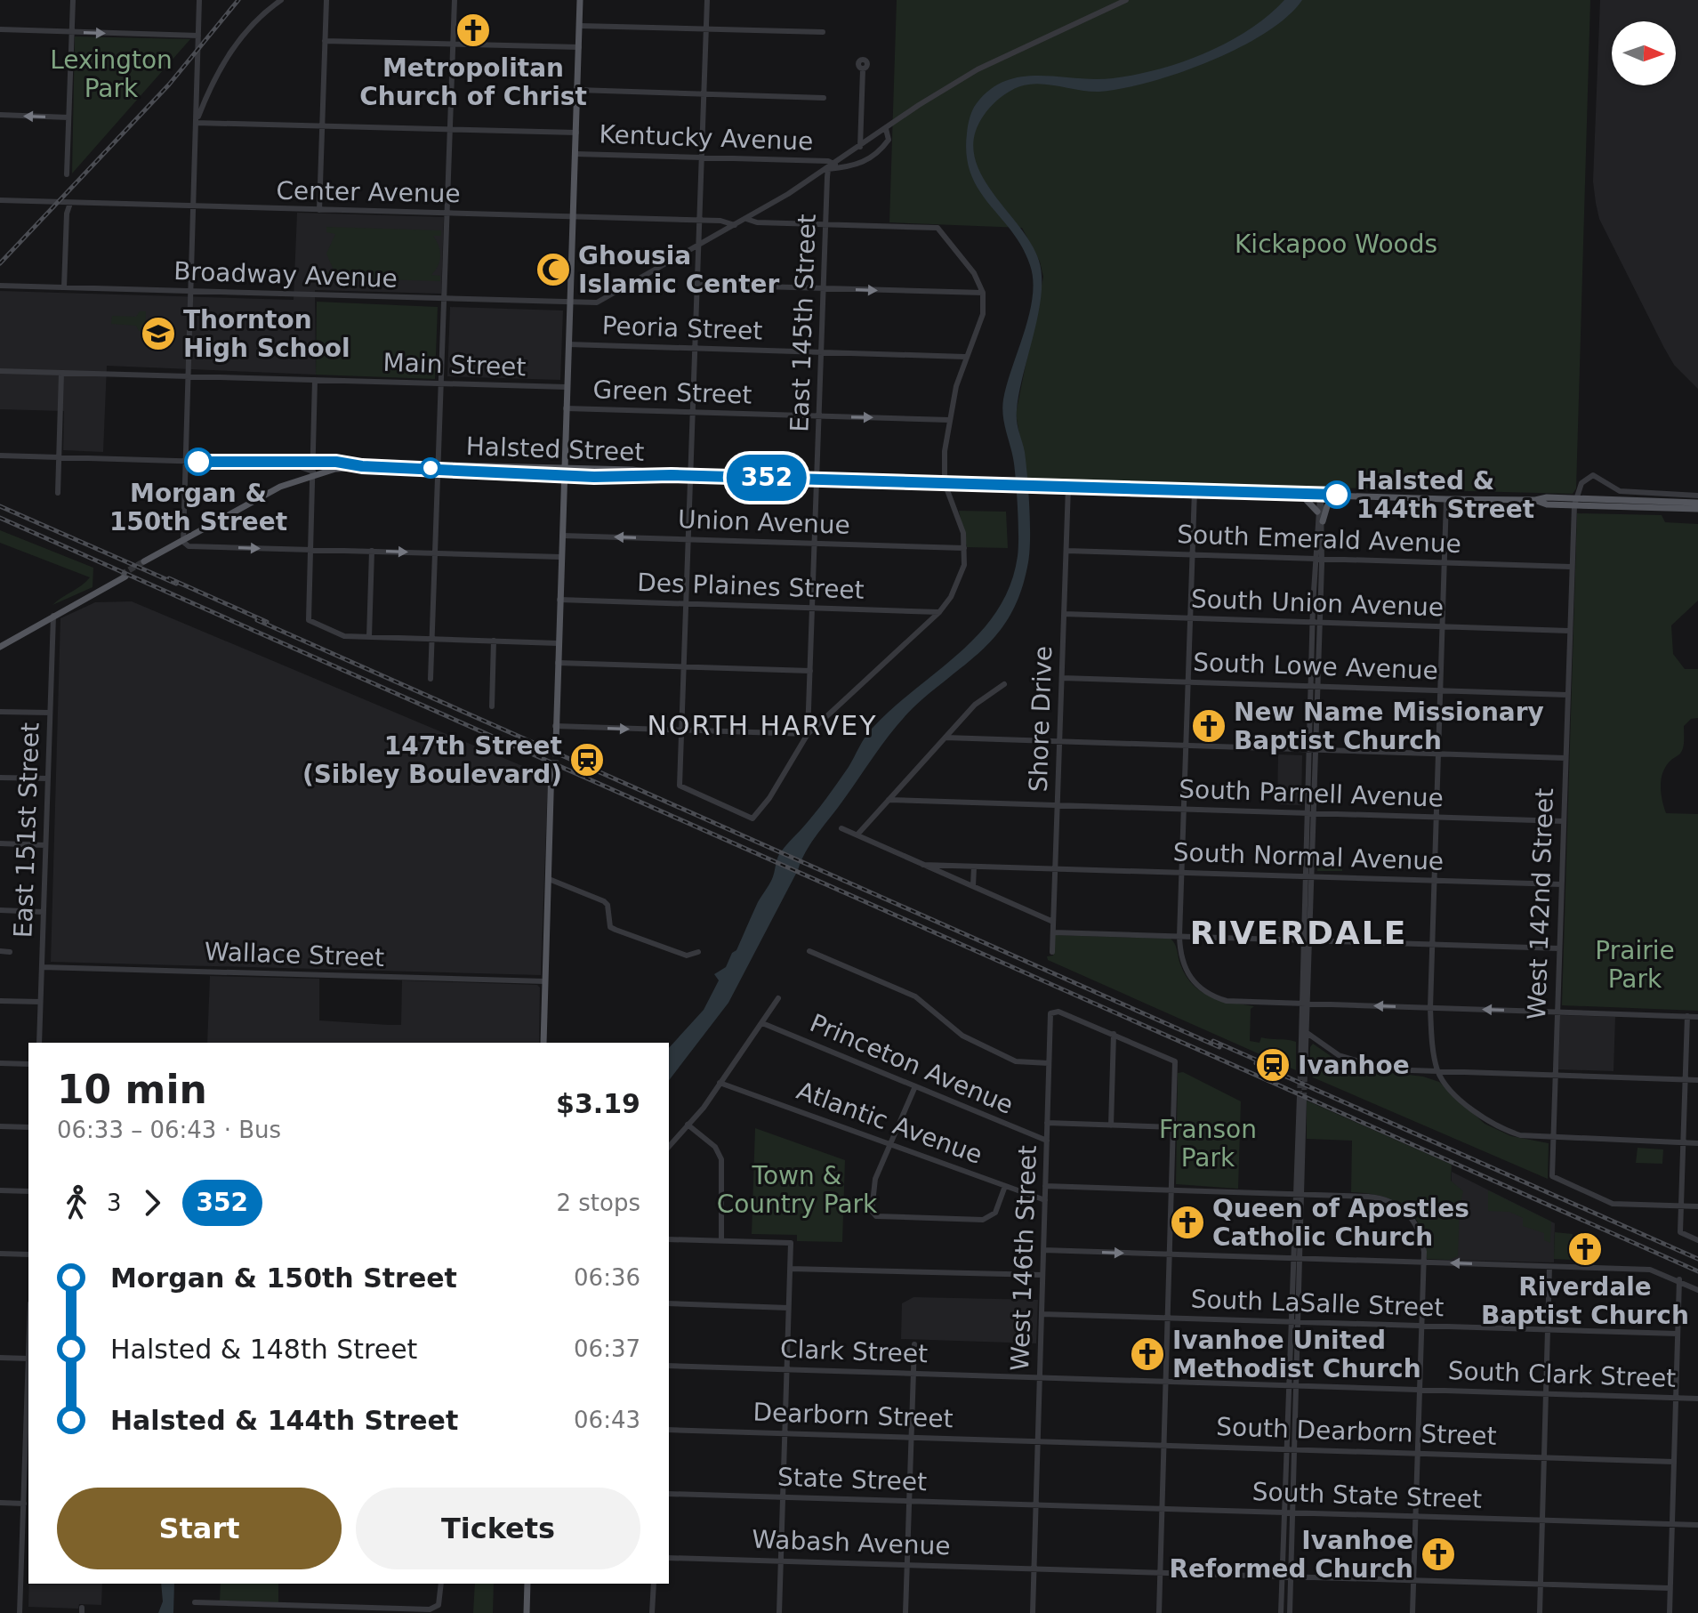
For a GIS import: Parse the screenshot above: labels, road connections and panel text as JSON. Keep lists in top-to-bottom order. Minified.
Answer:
{"streets":{"main road":["Halsted Street"],"street":["Kentucky Avenue","Center Avenue","Broadway Avenue","East 145th Street","Peoria Street","Main Street","Green Street","Union Avenue","South Emerald Avenue","Des Plaines Street","South Union Avenue","South Lowe Avenue","Shore Drive","South Parnell Avenue","East 151st Street","South Normal Avenue","West 142nd Street","Wallace Street","Princeton Avenue","Atlantic Avenue","West 146th Street","South LaSalle Street","Clark Street","South Clark Street","Dearborn Street","South Dearborn Street","State Street","South State Street","Wabash Avenue"]},"crossings":[["Kentucky Avenue","Broadway Avenue"],["Center Avenue","Broadway Avenue"],["Broadway Avenue","East 145th Street"],["East 145th Street","Peoria Street"],["East 145th Street","Green Street"],["East 145th Street","Halsted Street"],["East 145th Street","Union Avenue"],["East 145th Street","Des Plaines Street"],["Halsted Street","Shore Drive"],["Halsted Street","West 142nd Street"],["South Emerald Avenue","Shore Drive"],["South Emerald Avenue","West 142nd Street"],["South Union Avenue","Shore Drive"],["South Union Avenue","West 142nd Street"],["South Lowe Avenue","Shore Drive"],["South Lowe Avenue","West 142nd Street"],["Shore Drive","South Parnell Avenue"],["Shore Drive","South Normal Avenue"],["South Parnell Avenue","West 142nd Street"],["East 151st Street","Wallace Street"],["South Normal Avenue","West 142nd Street"],["Princeton Avenue","West 146th Street"],["Atlantic Avenue","West 146th Street"],["West 146th Street","South LaSalle Street"],["West 146th Street","Clark Street"],["West 146th Street","South Clark Street"],["West 146th Street","Dearborn Street"],["West 146th Street","South Dearborn Street"],["West 146th Street","State Street"],["West 146th Street","South State Street"],["West 146th Street","Wabash Avenue"],["Clark Street","South Clark Street"],["Dearborn Street","South Dearborn Street"],["State Street","South State Street"]],"districts":["NORTH HARVEY","RIVERDALE"],"parks":["Lexington Park","Kickapoo Woods","Prairie Park","Franson Park","Town & Country Park"],"places":{"church":["Metropolitan Church of Christ","New Name Missionary Baptist Church","Queen of Apostles Catholic Church","Riverdale Baptist Church","Ivanhoe United Methodist Church","Ivanhoe Reformed Church"],"mosque":["Ghousia Islamic Center"],"school or university":["Thornton High School"],"other":["Morgan & 150th Street","Halsted & 144th Street"],"station":["147th Street (Sibley Boulevard)","Ivanhoe"]},"lines":["bus line 352"],"north":"right","page":{"on_map":"352","heading":["10 min","06:33 – 06:43 · Bus","$3.19"],"legs":["3","352","2 stops"],"list":[{"name":"Morgan & 150th Street","value":"06:36"},{"name":"Halsted & 148th Street","value":"06:37"},{"name":"Halsted & 144th Street","value":"06:43"}],"buttons":["Start","Tickets"]}}
